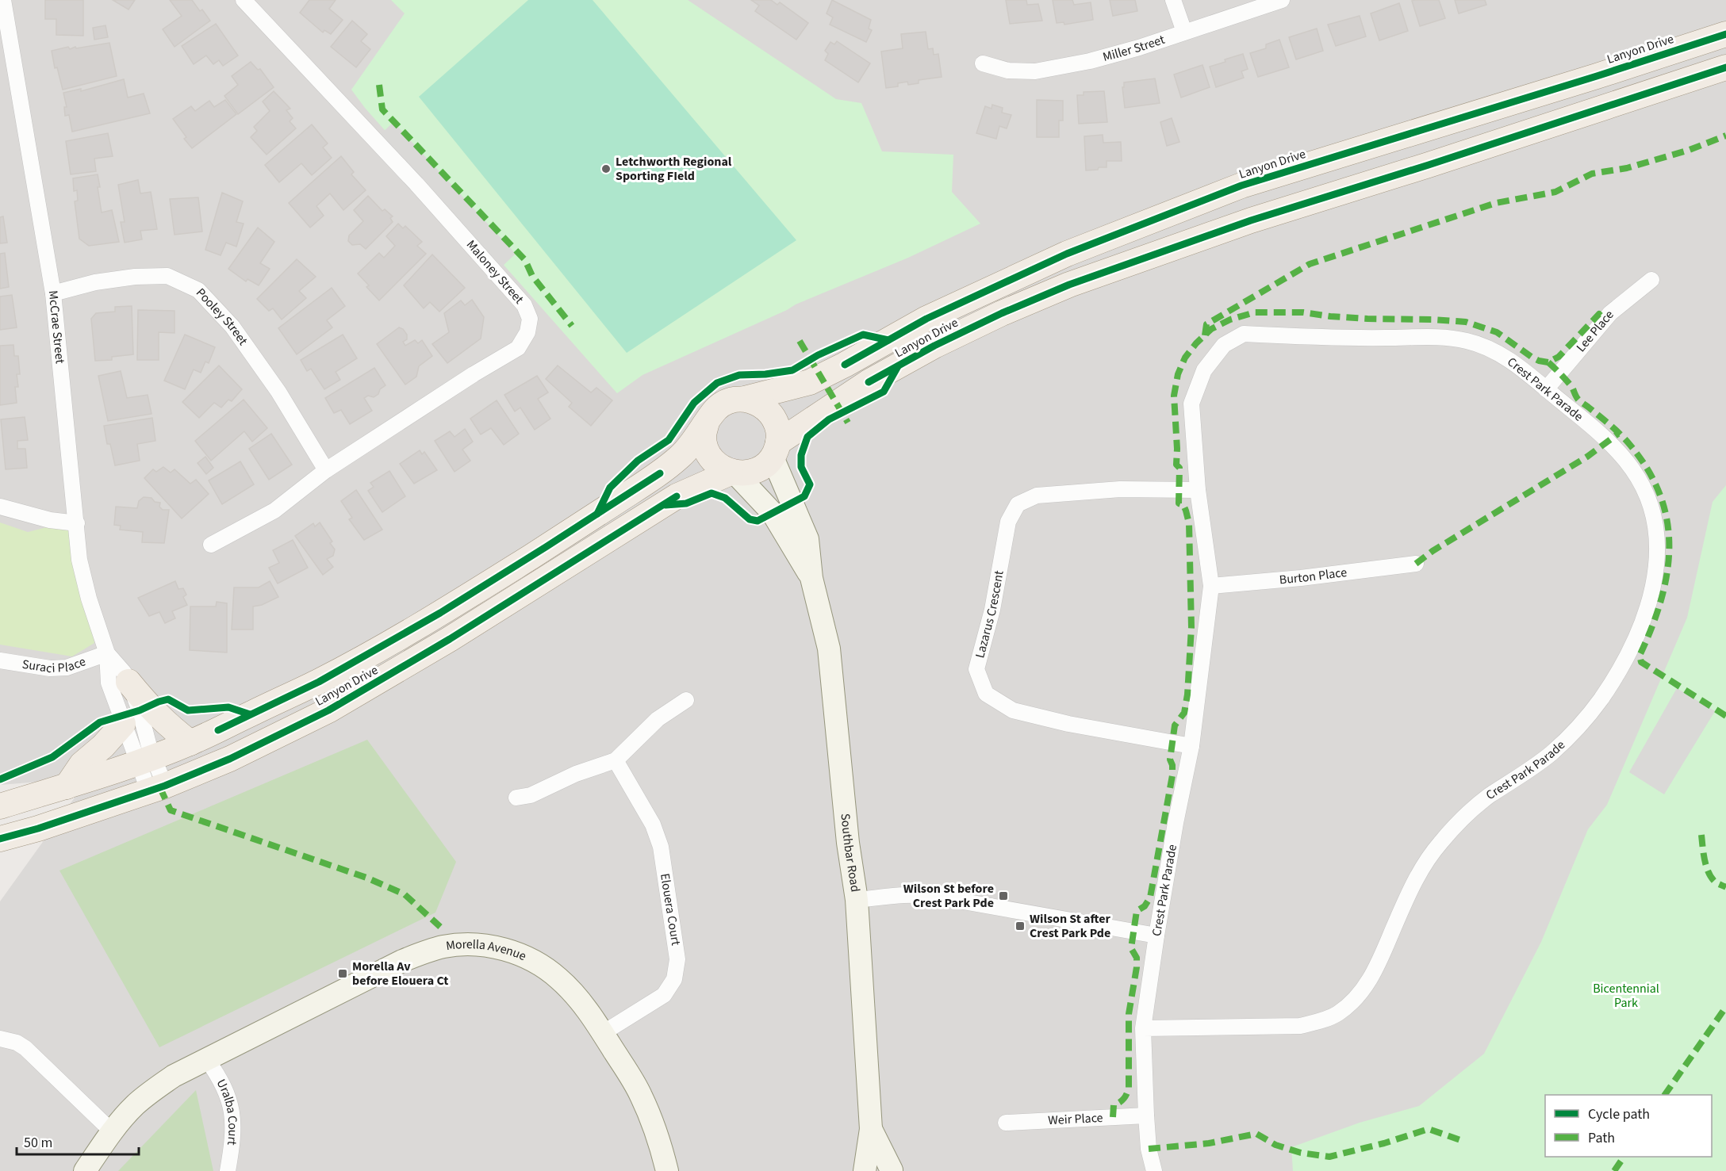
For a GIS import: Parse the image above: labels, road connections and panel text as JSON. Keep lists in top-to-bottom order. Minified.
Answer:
{"streets":{"main road":["Lanyon Drive","Southbar Road","Morella Avenue"],"street":["Miller Street","Maloney Street","Pooley Street","McCrae Street","Lee Place","Crest Park Parade","Burton Place","Lazarus Crescent","Suraci Place","Elouera Court","Uralba Court","Weir Place"]},"crossings":[["Lanyon Drive","McCrae Street"],["Lanyon Drive","Southbar Road"],["Maloney Street","Pooley Street"],["Pooley Street","McCrae Street"],["McCrae Street","Suraci Place"],["Lee Place","Crest Park Parade"],["Crest Park Parade","Burton Place"],["Crest Park Parade","Lazarus Crescent"],["Crest Park Parade","Weir Place"],["Elouera Court","Morella Avenue"],["Morella Avenue","Uralba Court"]],"parks":["Bicentennial Park"],"places":{"other":["Letchworth Regional Sporting FIeld"],"transit":["Wilson St before Crest Park Pde","Wilson St after Crest Park Pde","Morella Av before Elouera Ct"]},"legend":["Cycle path","Path"],"scale_bar":"50 m"}
